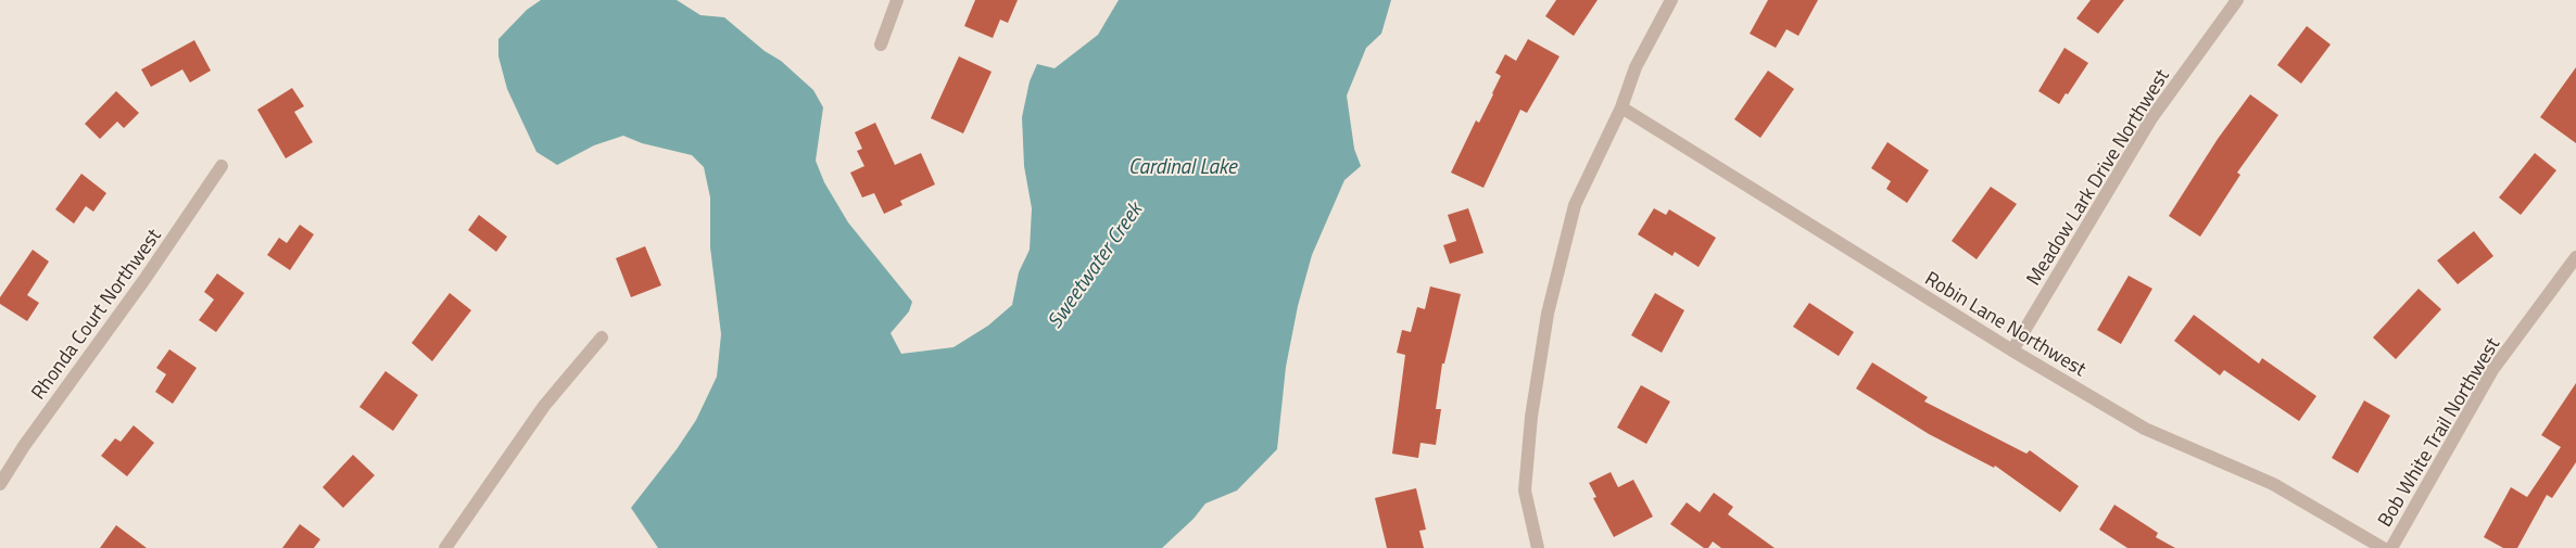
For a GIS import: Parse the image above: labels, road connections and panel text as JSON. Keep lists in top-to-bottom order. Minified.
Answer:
{"streets":{"street":["Meadow Lark Drive Northwest","Rhonda Court Northwest","Robin Lane Northwest","Bob White Trail Northwest"]},"crossings":[["Meadow Lark Drive Northwest","Robin Lane Northwest"]],"water":["Cardinal Lake","Sweetwater Creek"]}
